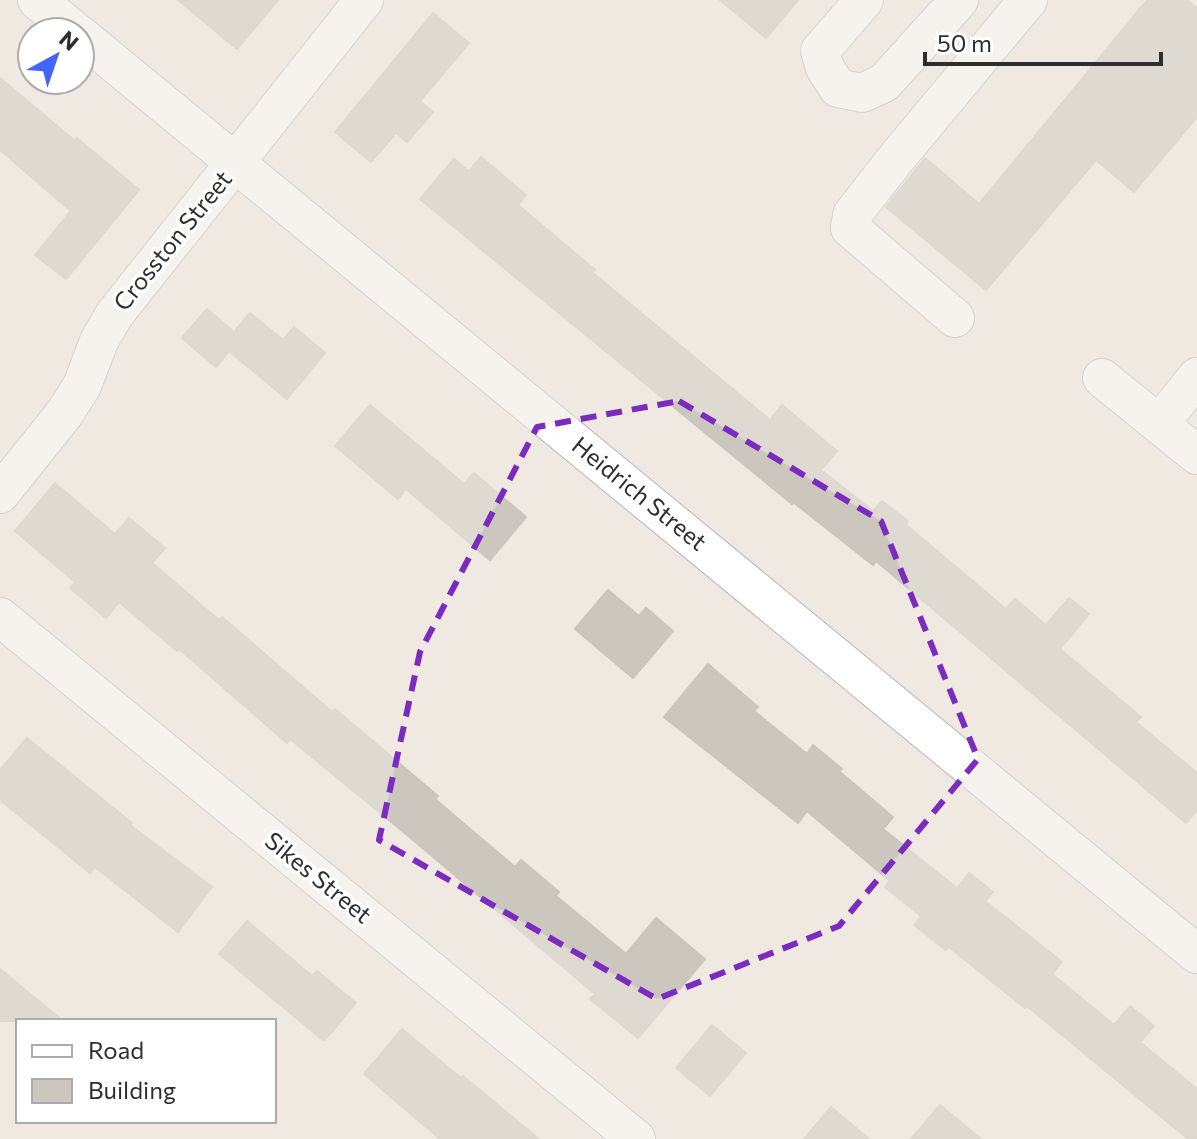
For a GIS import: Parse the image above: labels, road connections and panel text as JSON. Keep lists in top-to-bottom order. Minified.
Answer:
{"streets":{"street":["Crosston Street","Heidrich Street","Sikes Street"]},"crossings":[["Crosston Street","Heidrich Street"]],"legend":["Road","Building"],"scale_bar":"50 m","north":"top right"}
